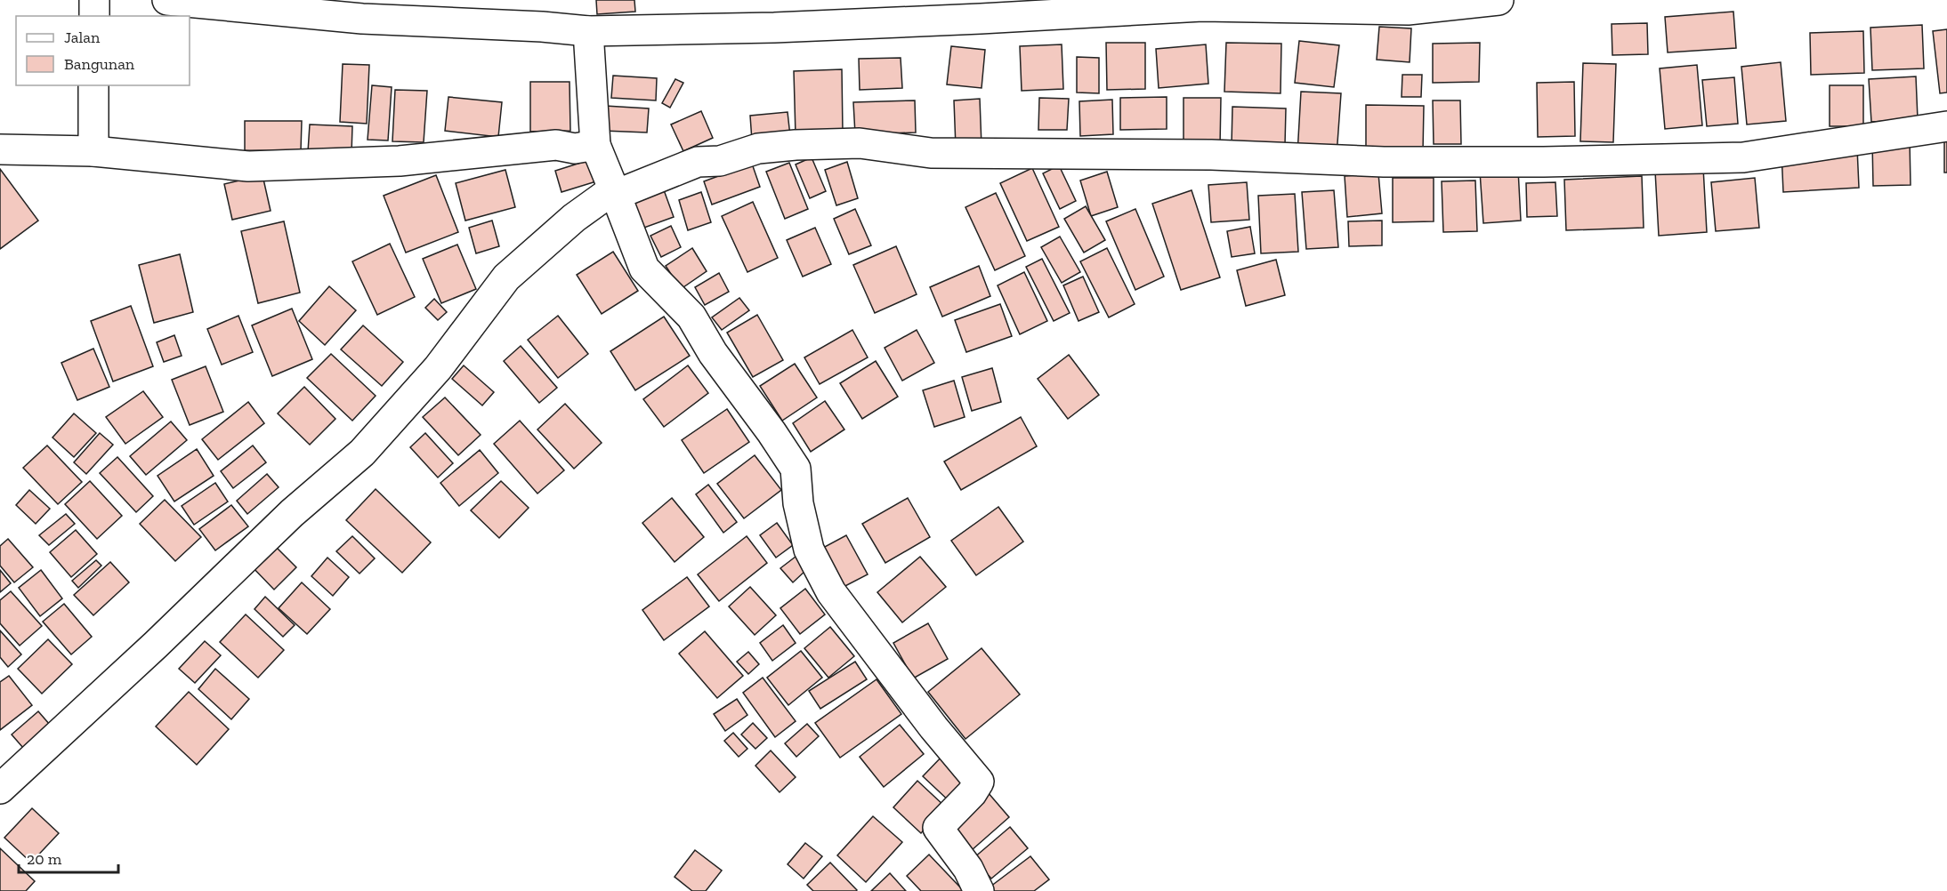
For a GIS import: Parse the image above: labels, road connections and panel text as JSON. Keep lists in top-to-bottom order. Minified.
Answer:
{"legend":["Jalan","Bangunan"],"scale_bar":"20 m"}
